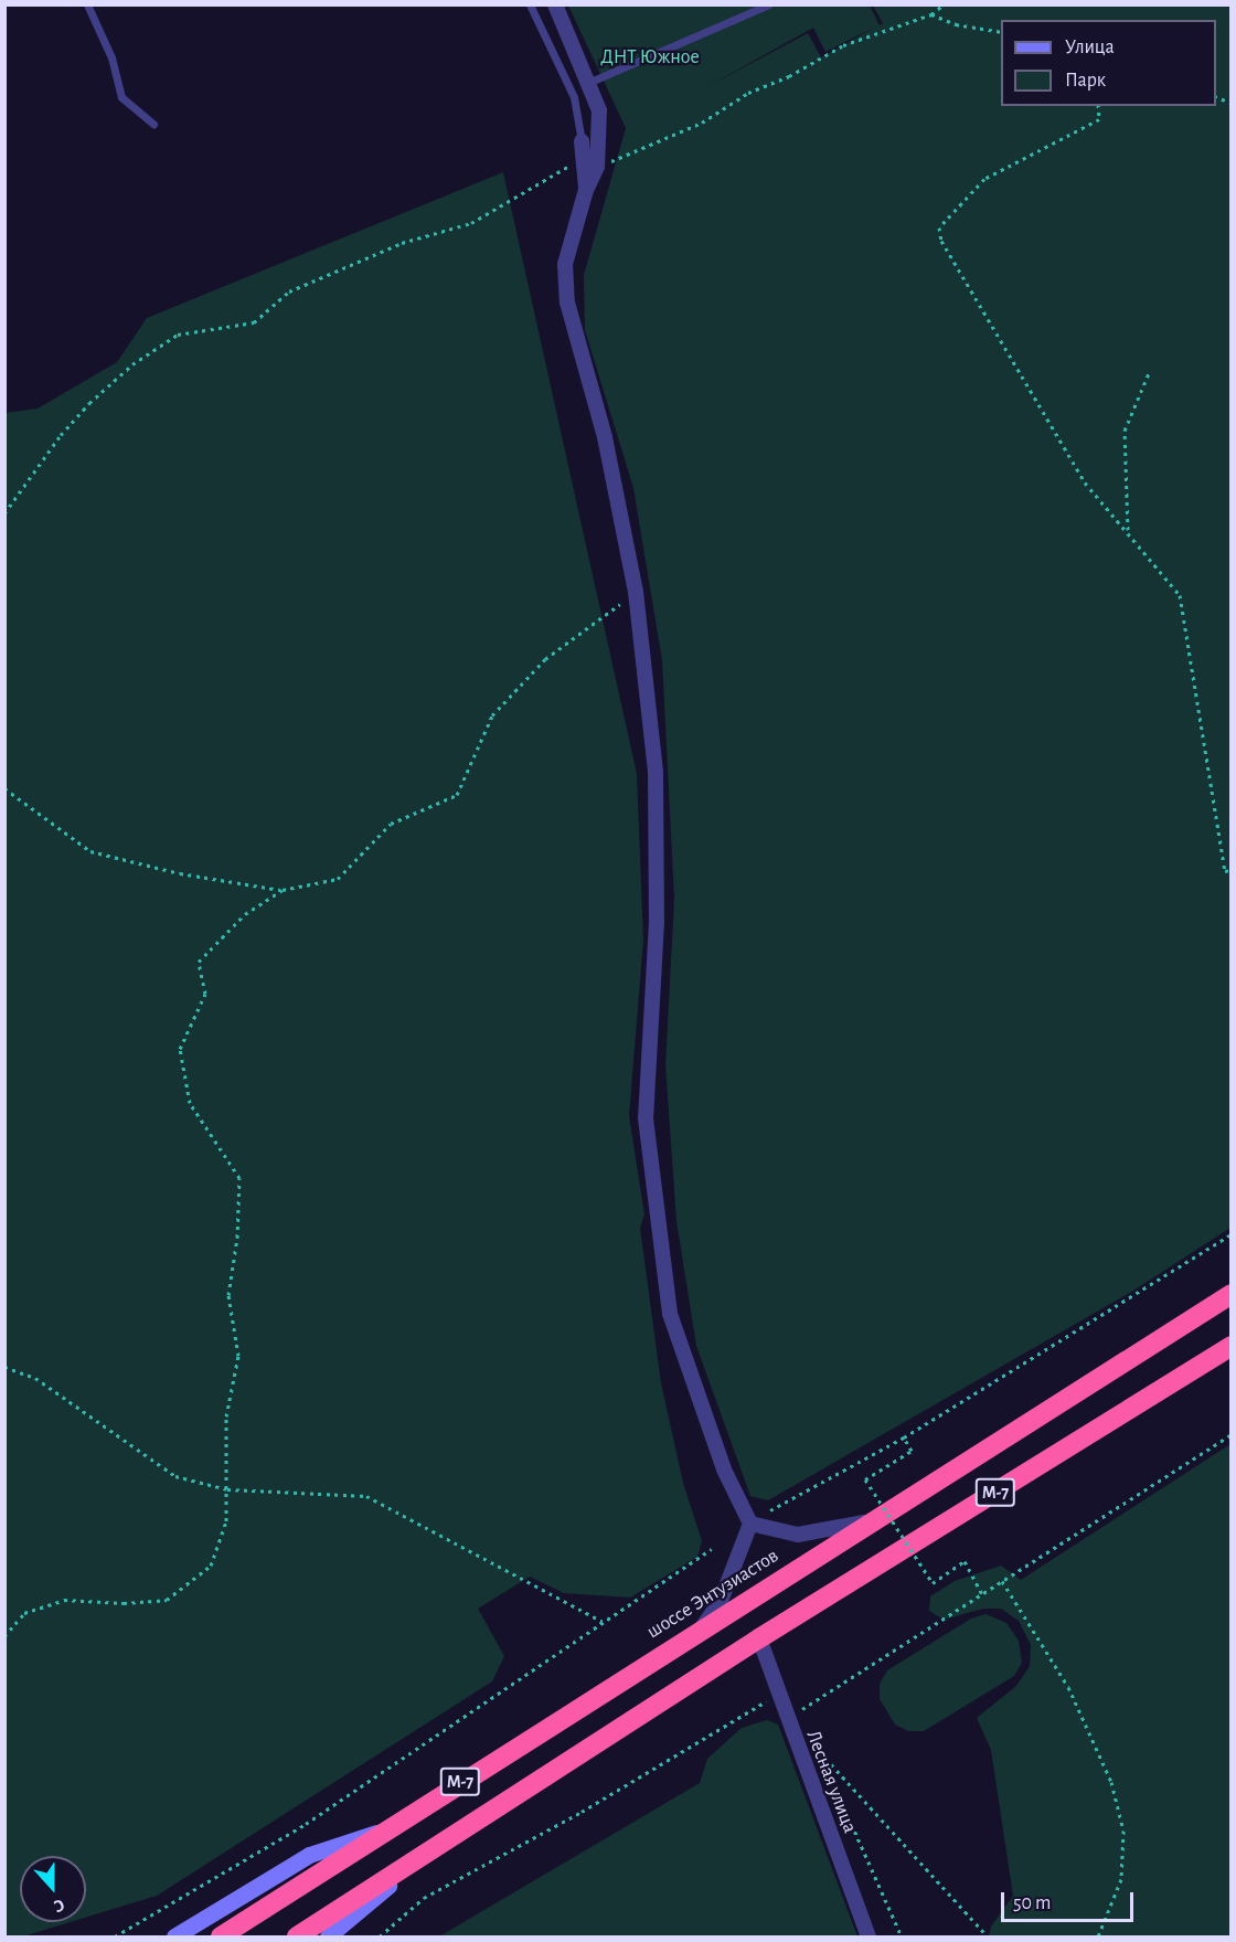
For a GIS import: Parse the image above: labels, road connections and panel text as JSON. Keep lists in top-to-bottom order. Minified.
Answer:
{"streets":{"highway":["М-7","шоссе Энтузиастов"],"street":["Лесная улица"]},"crossings":[["М-7","Лесная улица"]],"parks":["ДНТ Южное"],"legend":["Улица","Парк"],"scale_bar":"50 m","north":"bottom"}
